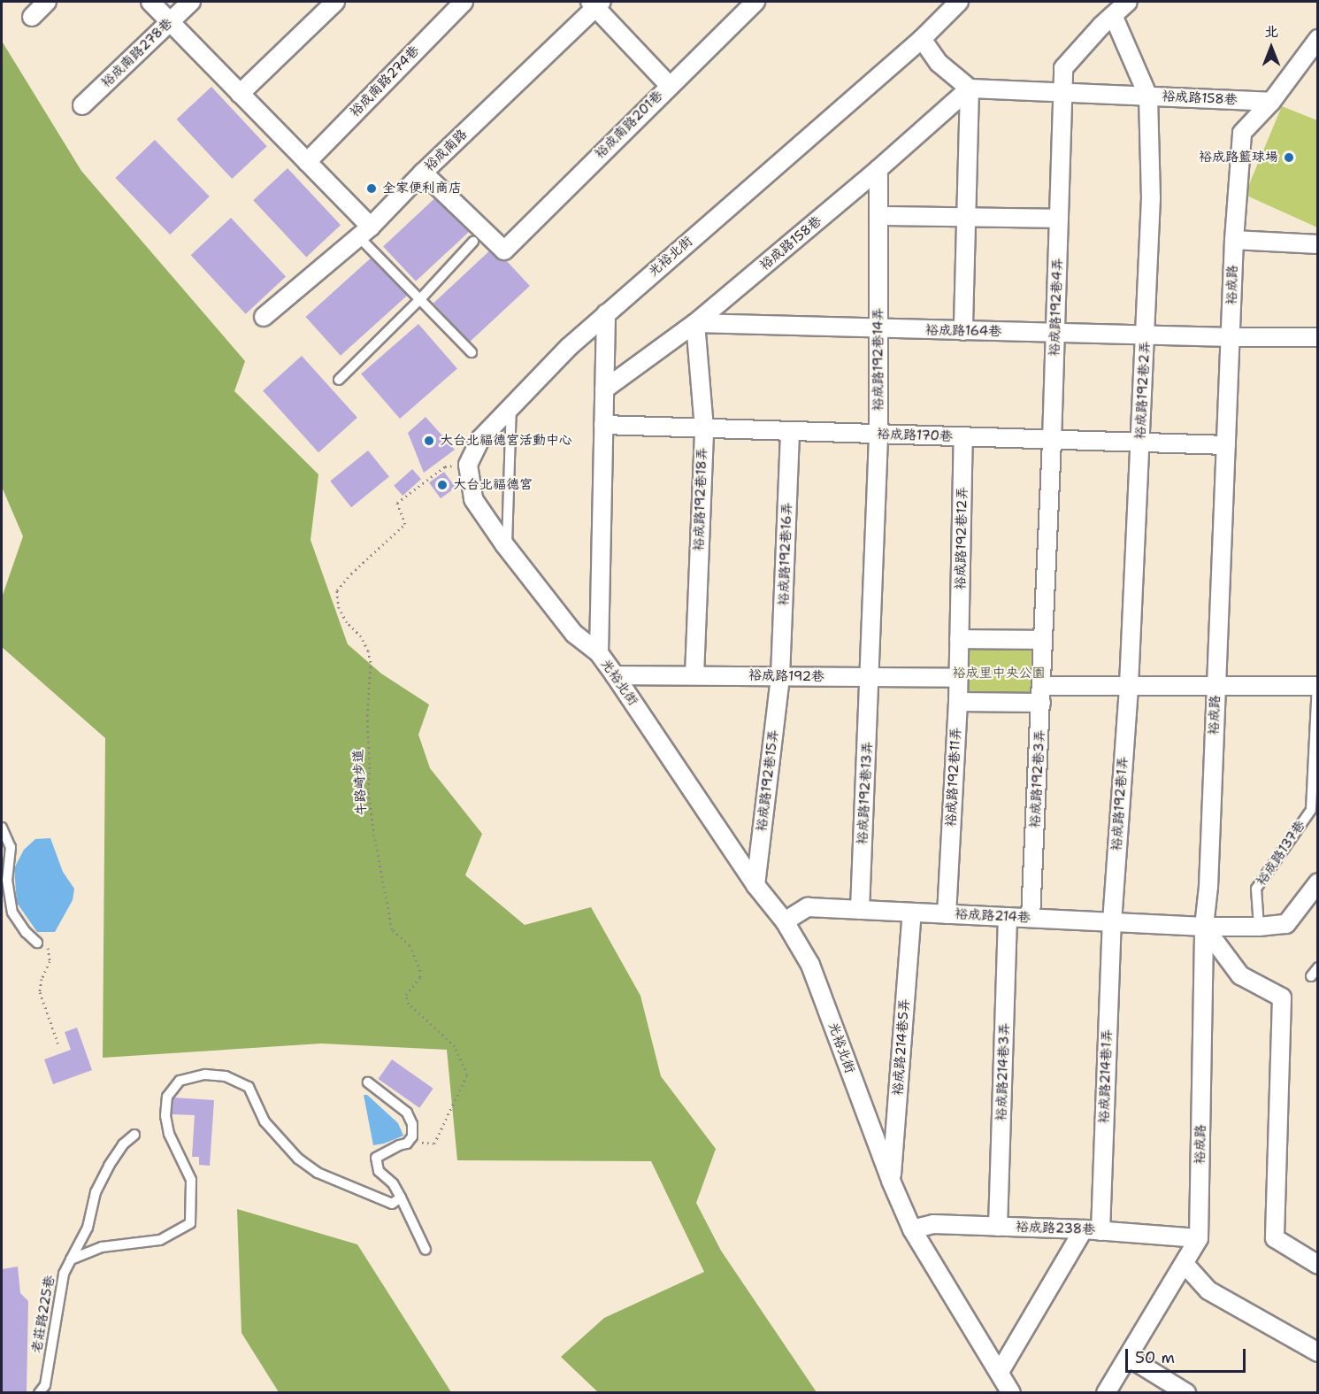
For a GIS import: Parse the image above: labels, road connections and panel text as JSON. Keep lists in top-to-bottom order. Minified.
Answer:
{"streets":{"street":["裕成南路278巷","裕成南路274巷","裕成路158巷","裕成南路201巷","裕成南路","光裕北街","裕成路","裕成路192巷4弄","裕成路164巷","裕成路192巷14弄","裕成路192巷2弄","裕成路170巷","裕成路192巷18弄","裕成路192巷12弄","裕成路192巷16弄","裕成路192巷","裕成路192巷11弄","裕成路192巷3弄","裕成路192巷15弄","裕成路192巷13弄","裕成路192巷1弄","裕成路214巷","裕成路214巷5弄","裕成路214巷3弄","裕成路214巷1弄","裕成路238巷"],"lane":["裕成路137巷","老莊路225巷"],"path":["牛路崎步道"]},"crossings":[["裕成路158巷","光裕北街"],["裕成路158巷","裕成路"],["裕成路158巷","裕成路192巷4弄"],["裕成路158巷","裕成路164巷"],["裕成路158巷","裕成路192巷14弄"],["裕成路158巷","裕成路192巷2弄"],["裕成路158巷","裕成路192巷18弄"],["裕成南路201巷","裕成南路"],["光裕北街","裕成路170巷"],["光裕北街","裕成路192巷"],["光裕北街","裕成路192巷15弄"],["光裕北街","裕成路214巷"],["光裕北街","裕成路214巷5弄"],["光裕北街","裕成路238巷"],["裕成路","裕成路164巷"],["裕成路","裕成路170巷"],["裕成路","裕成路214巷"],["裕成路","裕成路238巷"],["裕成路192巷4弄","裕成路164巷"],["裕成路192巷4弄","裕成路170巷"],["裕成路192巷4弄","裕成路192巷3弄"],["裕成路164巷","裕成路192巷14弄"],["裕成路164巷","裕成路192巷2弄"],["裕成路164巷","裕成路192巷18弄"],["裕成路192巷14弄","裕成路170巷"],["裕成路192巷14弄","裕成路192巷"],["裕成路192巷14弄","裕成路192巷13弄"],["裕成路192巷2弄","裕成路170巷"],["裕成路192巷2弄","裕成路192巷1弄"],["裕成路170巷","裕成路192巷18弄"],["裕成路170巷","裕成路192巷12弄"],["裕成路170巷","裕成路192巷16弄"],["裕成路192巷18弄","裕成路192巷"],["裕成路192巷12弄","裕成路192巷11弄"],["裕成路192巷16弄","裕成路192巷"],["裕成路192巷16弄","裕成路192巷15弄"],["裕成路192巷","裕成路192巷11弄"],["裕成路192巷","裕成路192巷15弄"],["裕成路192巷","裕成路192巷13弄"],["裕成路192巷11弄","裕成路214巷"],["裕成路192巷3弄","裕成路214巷"],["裕成路192巷13弄","裕成路214巷"],["裕成路192巷1弄","裕成路214巷"],["裕成路192巷1弄","裕成路214巷1弄"],["裕成路137巷","裕成路214巷"],["裕成路214巷","裕成路214巷5弄"],["裕成路214巷","裕成路214巷3弄"],["裕成路214巷","裕成路214巷1弄"],["裕成路214巷3弄","裕成路238巷"],["裕成路214巷1弄","裕成路238巷"]],"parks":["裕成里中央公園"],"places":["裕成路籃球場","全家便利商店","大台北福德宮活動中心","大台北福德宮"],"scale_bar":"50 m","north":"top"}
